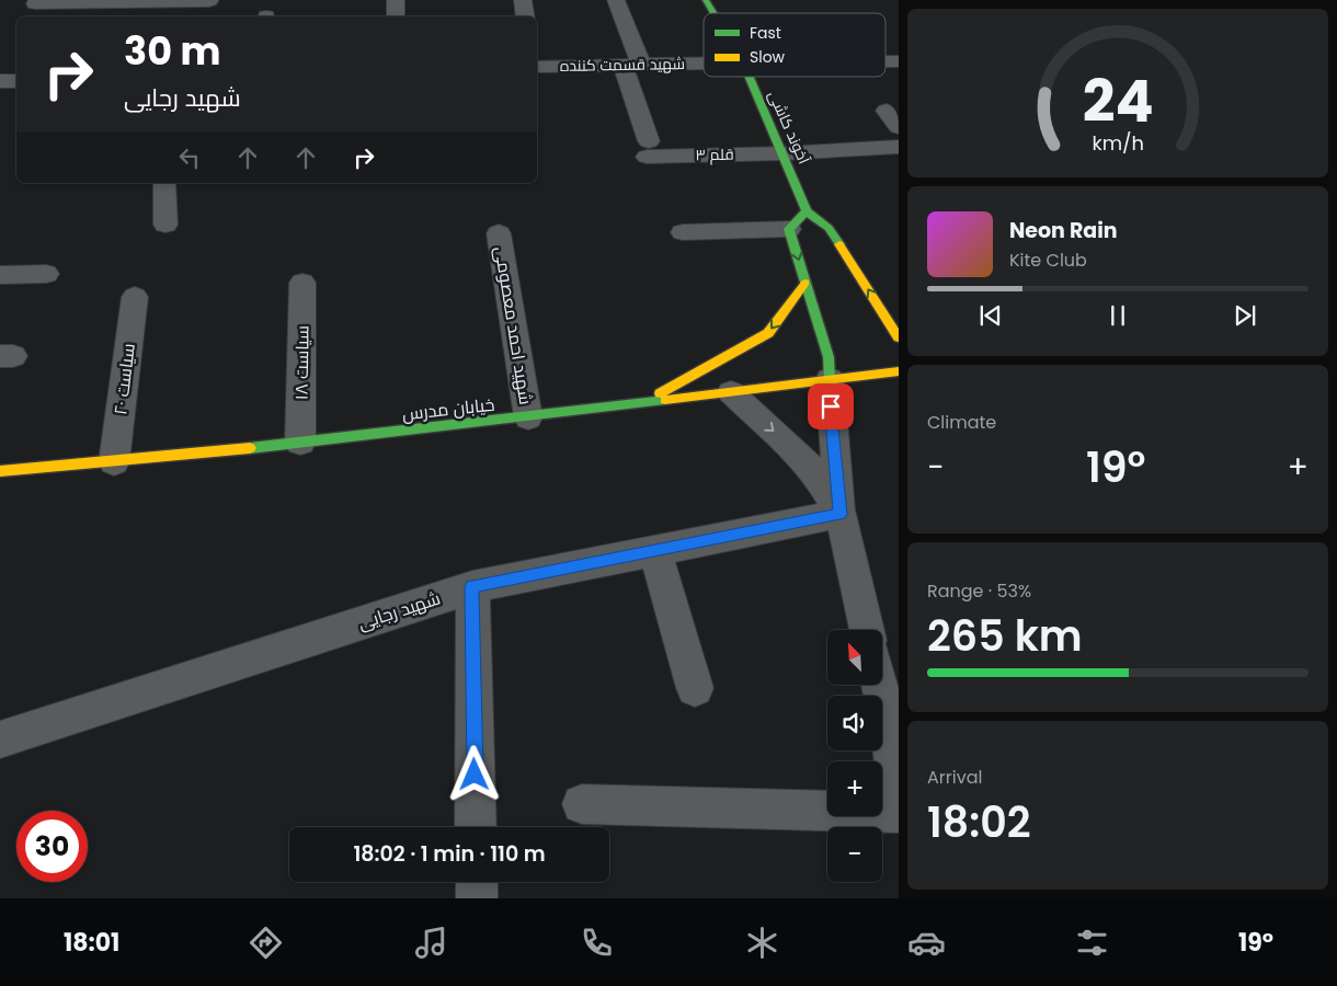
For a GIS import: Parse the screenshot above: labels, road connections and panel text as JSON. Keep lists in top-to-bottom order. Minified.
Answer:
{"streets":{"main road":["آخوند کاشی","خیابان مدرس"],"street":["شهید قسمت کننده","قلم ۳","شهید احمد معصومی","سیاست ۱۸","سیاست ۲۰","شهید رجایی"]},"crossings":[["شهید قسمت کننده","قلم ۳"],["آخوند کاشی","قلم ۳"],["شهید احمد معصومی","خیابان مدرس"],["سیاست ۱۸","خیابان مدرس"],["سیاست ۲۰","خیابان مدرس"]],"legend":["Fast","Slow"],"north":"top left","page":{"turn":["30 m","شهید رجایی"],"song":["Neon Rain","Kite Club"],"tile":["Climate",["Range · 53%","265 km"],["Arrival","18:02"]],"heat":["−","19°","+"],"map_buttons":["+","−"],"limit":"30","trip":"18:02 · 1 min · 110 m","tabs":["18:01","19°"],"gauge":["24","km/h"]}}
